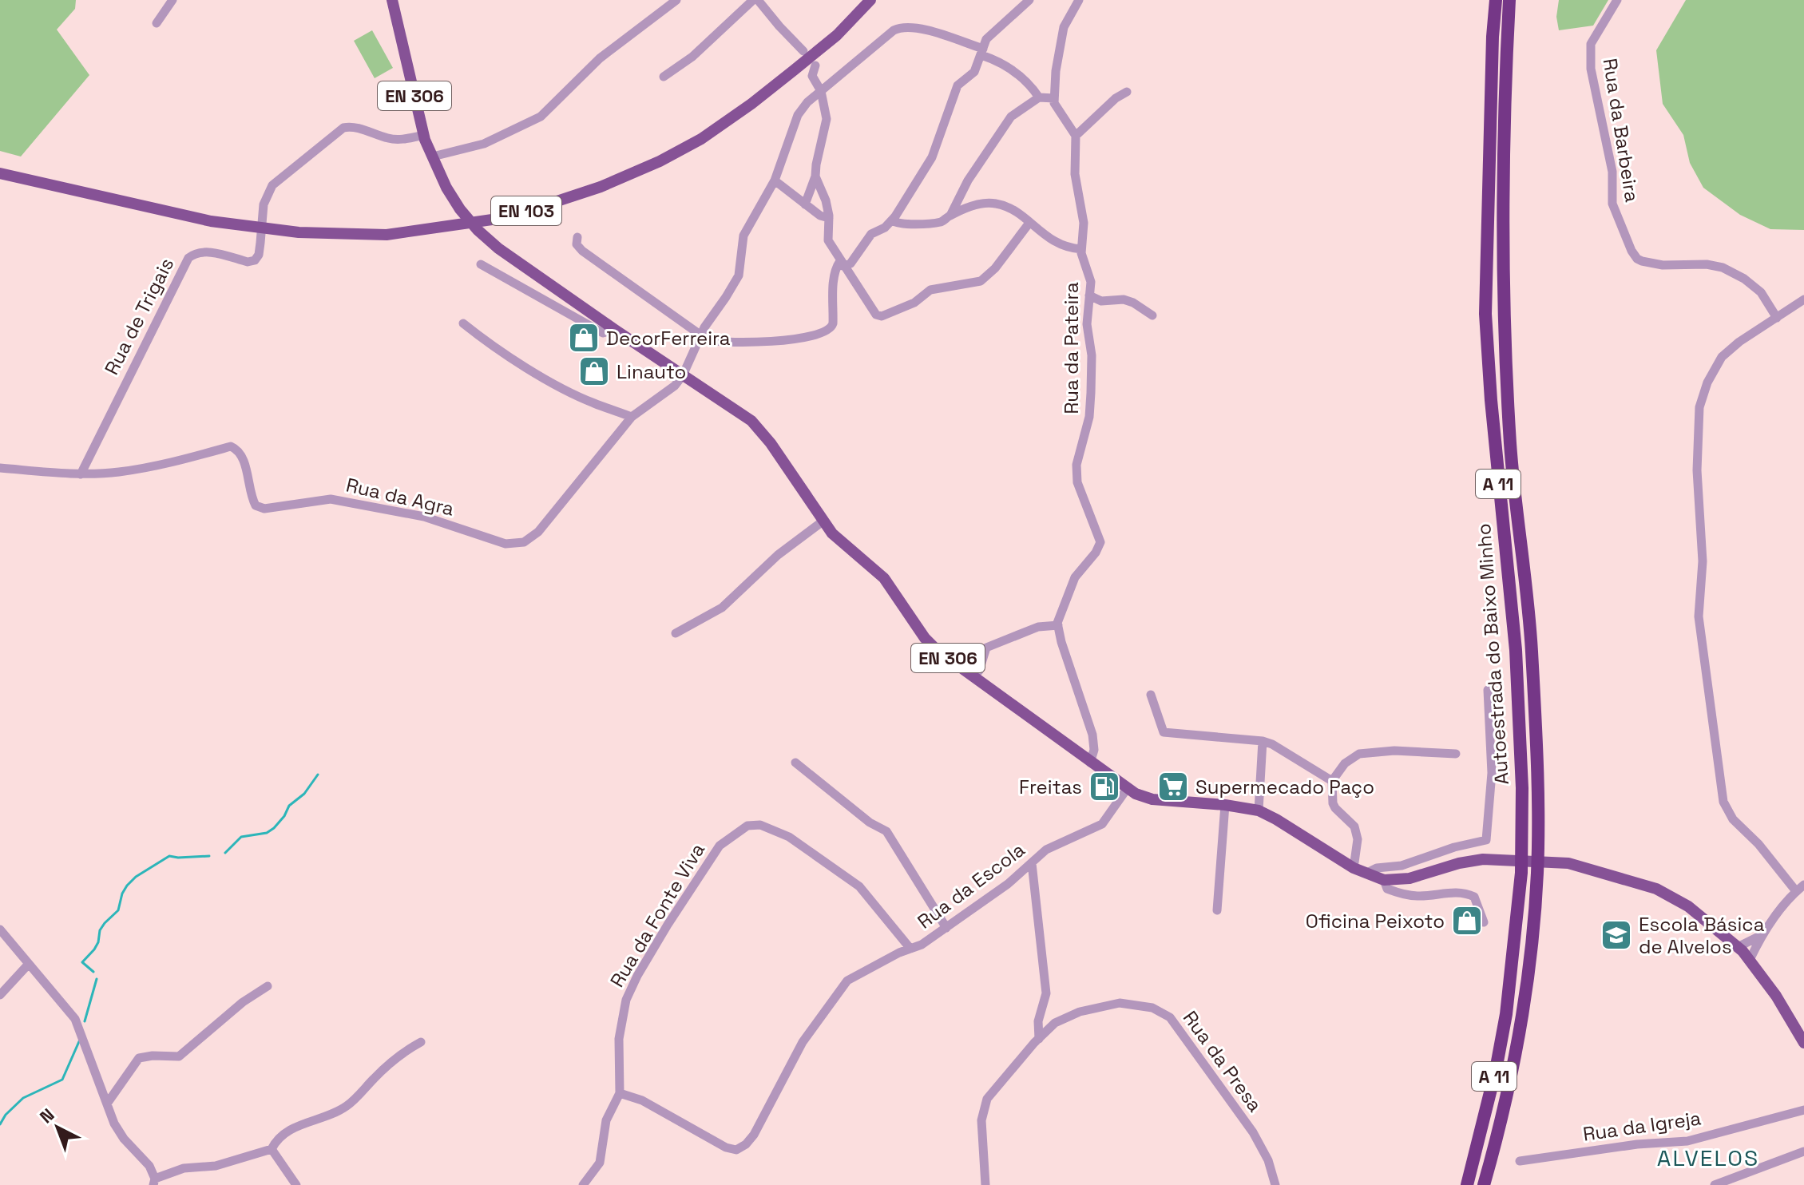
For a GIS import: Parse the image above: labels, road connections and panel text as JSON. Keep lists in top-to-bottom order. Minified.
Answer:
{"streets":{"highway":["A 11","Autoestrada do Baixo Minho"],"main road":["EN 306","EN 103"],"street":["Rua da Barbeira","Rua de Trigais","Rua da Pateira","Rua da Agra","Rua da Escola","Rua da Fonte Viva","Rua da Presa","Rua da Igreja"]},"crossings":[["EN 306","Rua de Trigais"],["EN 306","Rua da Agra"],["EN 306","Rua da Escola"],["Rua de Trigais","Rua da Agra"],["Rua da Escola","Rua da Fonte Viva"]],"districts":["ALVELOS"],"places":{"shop":["DecorFerreira","Linauto","Oficina Peixoto"],"fuel station":["Freitas"],"supermarket":["Supermecado Paço"],"school or university":["Escola Básica de Alvelos"]},"north":"top left"}
